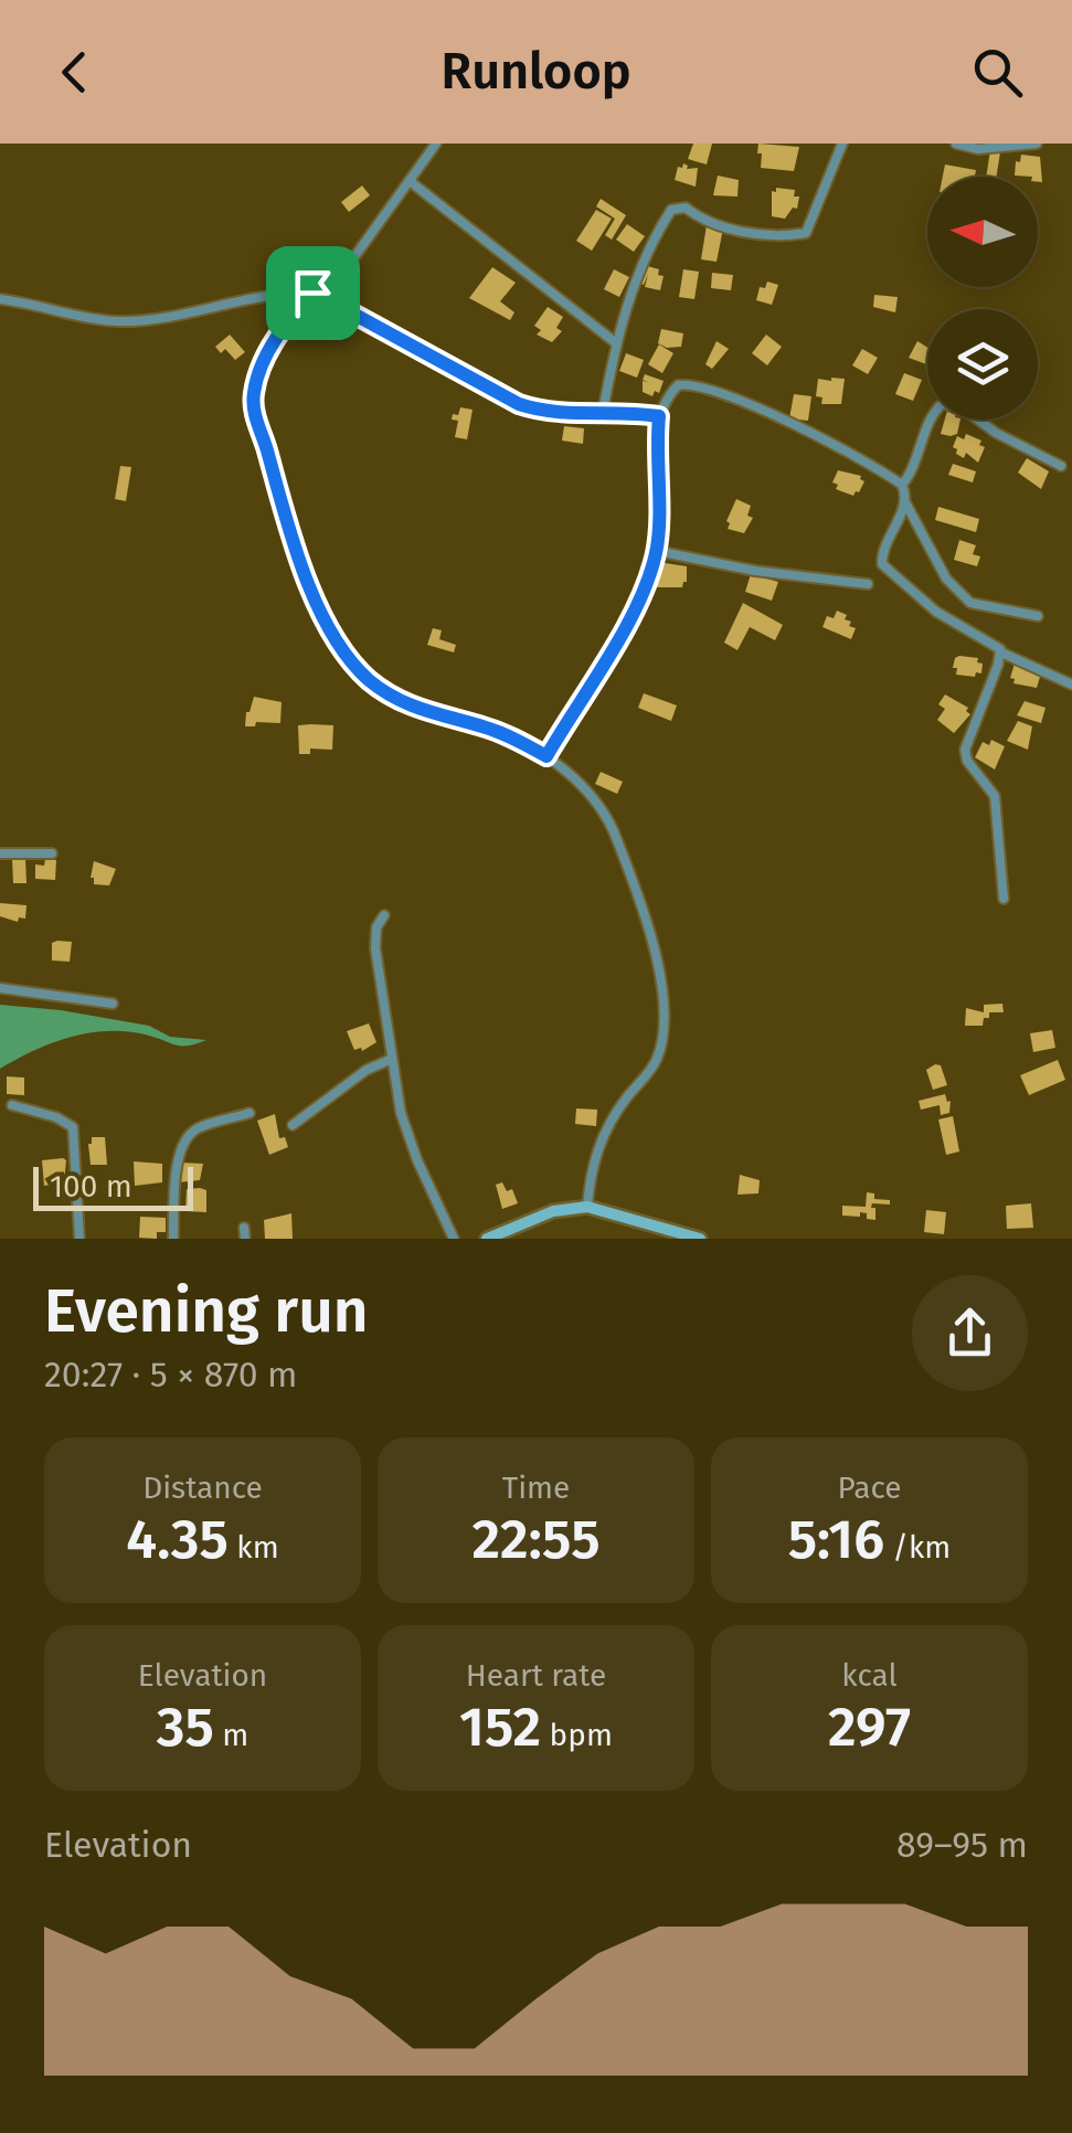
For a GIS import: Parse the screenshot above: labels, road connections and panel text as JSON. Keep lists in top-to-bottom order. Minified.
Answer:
{"scale_bar":"100 m","north":"left","page":{"header":"Runloop","scale":"100 m","heading":["Evening run","20:27 · 5 × 870 m"],"stats":[["Distance","4.35 km"],["Time","22:55"],["Pace","5:16 /km"],["Elevation","35 m"],["Heart rate","152 bpm"],["kcal","297"]],"chart":["Elevation","89–95 m"]}}
